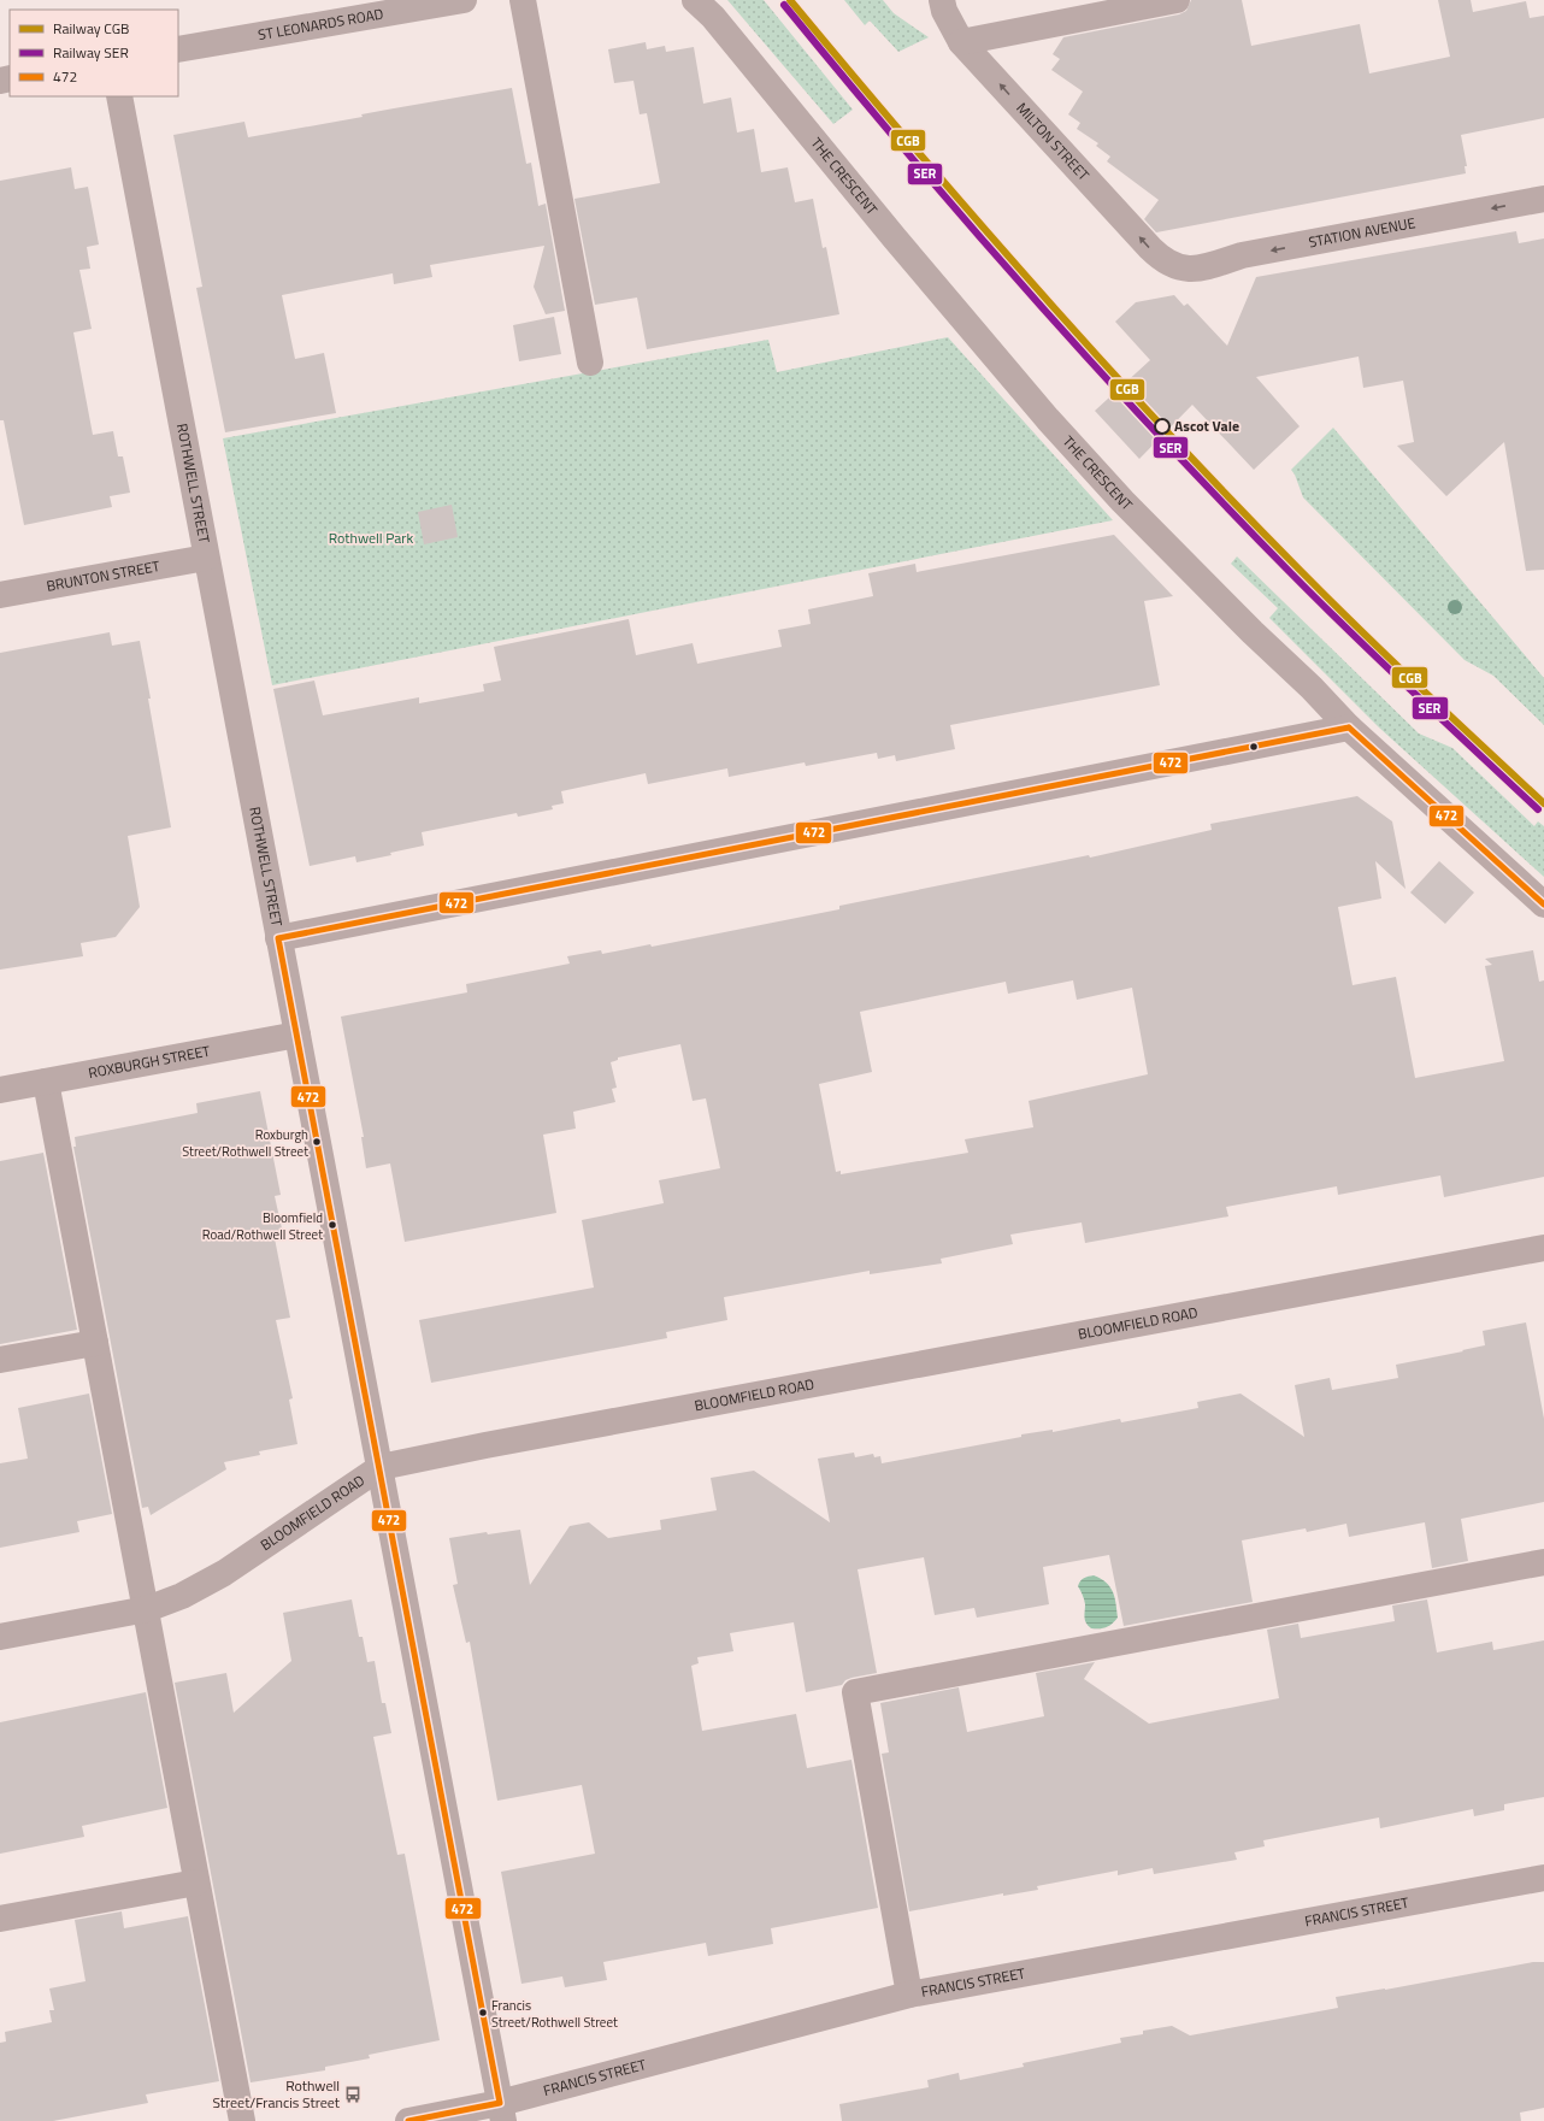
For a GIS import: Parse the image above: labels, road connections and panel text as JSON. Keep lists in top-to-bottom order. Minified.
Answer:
{"streets":{"street":["ST LEONARDS ROAD","MILTON STREET","THE CRESCENT","STATION AVENUE","ROTHWELL STREET","BRUNTON STREET","ROXBURGH STREET","BLOOMFIELD ROAD","FRANCIS STREET"]},"crossings":[["MILTON STREET","STATION AVENUE"],["ROTHWELL STREET","BRUNTON STREET"],["ROTHWELL STREET","ROXBURGH STREET"],["ROTHWELL STREET","BLOOMFIELD ROAD"],["ROTHWELL STREET","FRANCIS STREET"]],"one_way":["MILTON STREET","STATION AVENUE"],"parks":["Rothwell Park"],"places":{"other":["Ascot Vale","Roxburgh Street/Rothwell Street","Bloomfield Road/Rothwell Street","Francis Street/Rothwell Street"],"bus stop":["Rothwell Street/Francis Street"]},"lines":["rail line CGB","rail line SER","transit line 472"],"legend":["Railway CGB","Railway SER","472"]}
